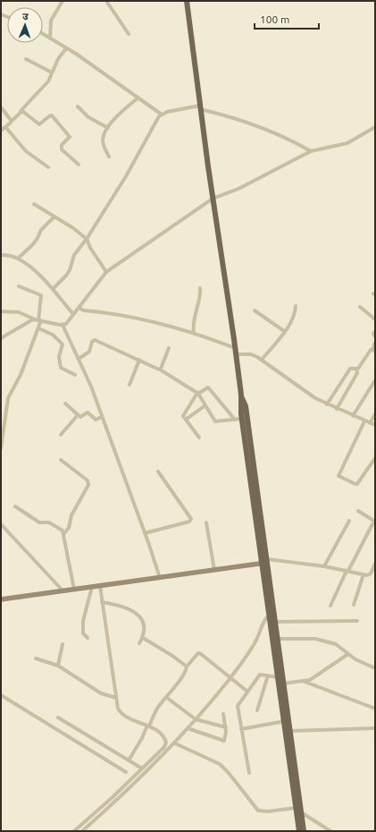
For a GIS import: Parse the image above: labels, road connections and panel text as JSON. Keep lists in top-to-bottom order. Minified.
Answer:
{"scale_bar":"100 m","north":"top"}
